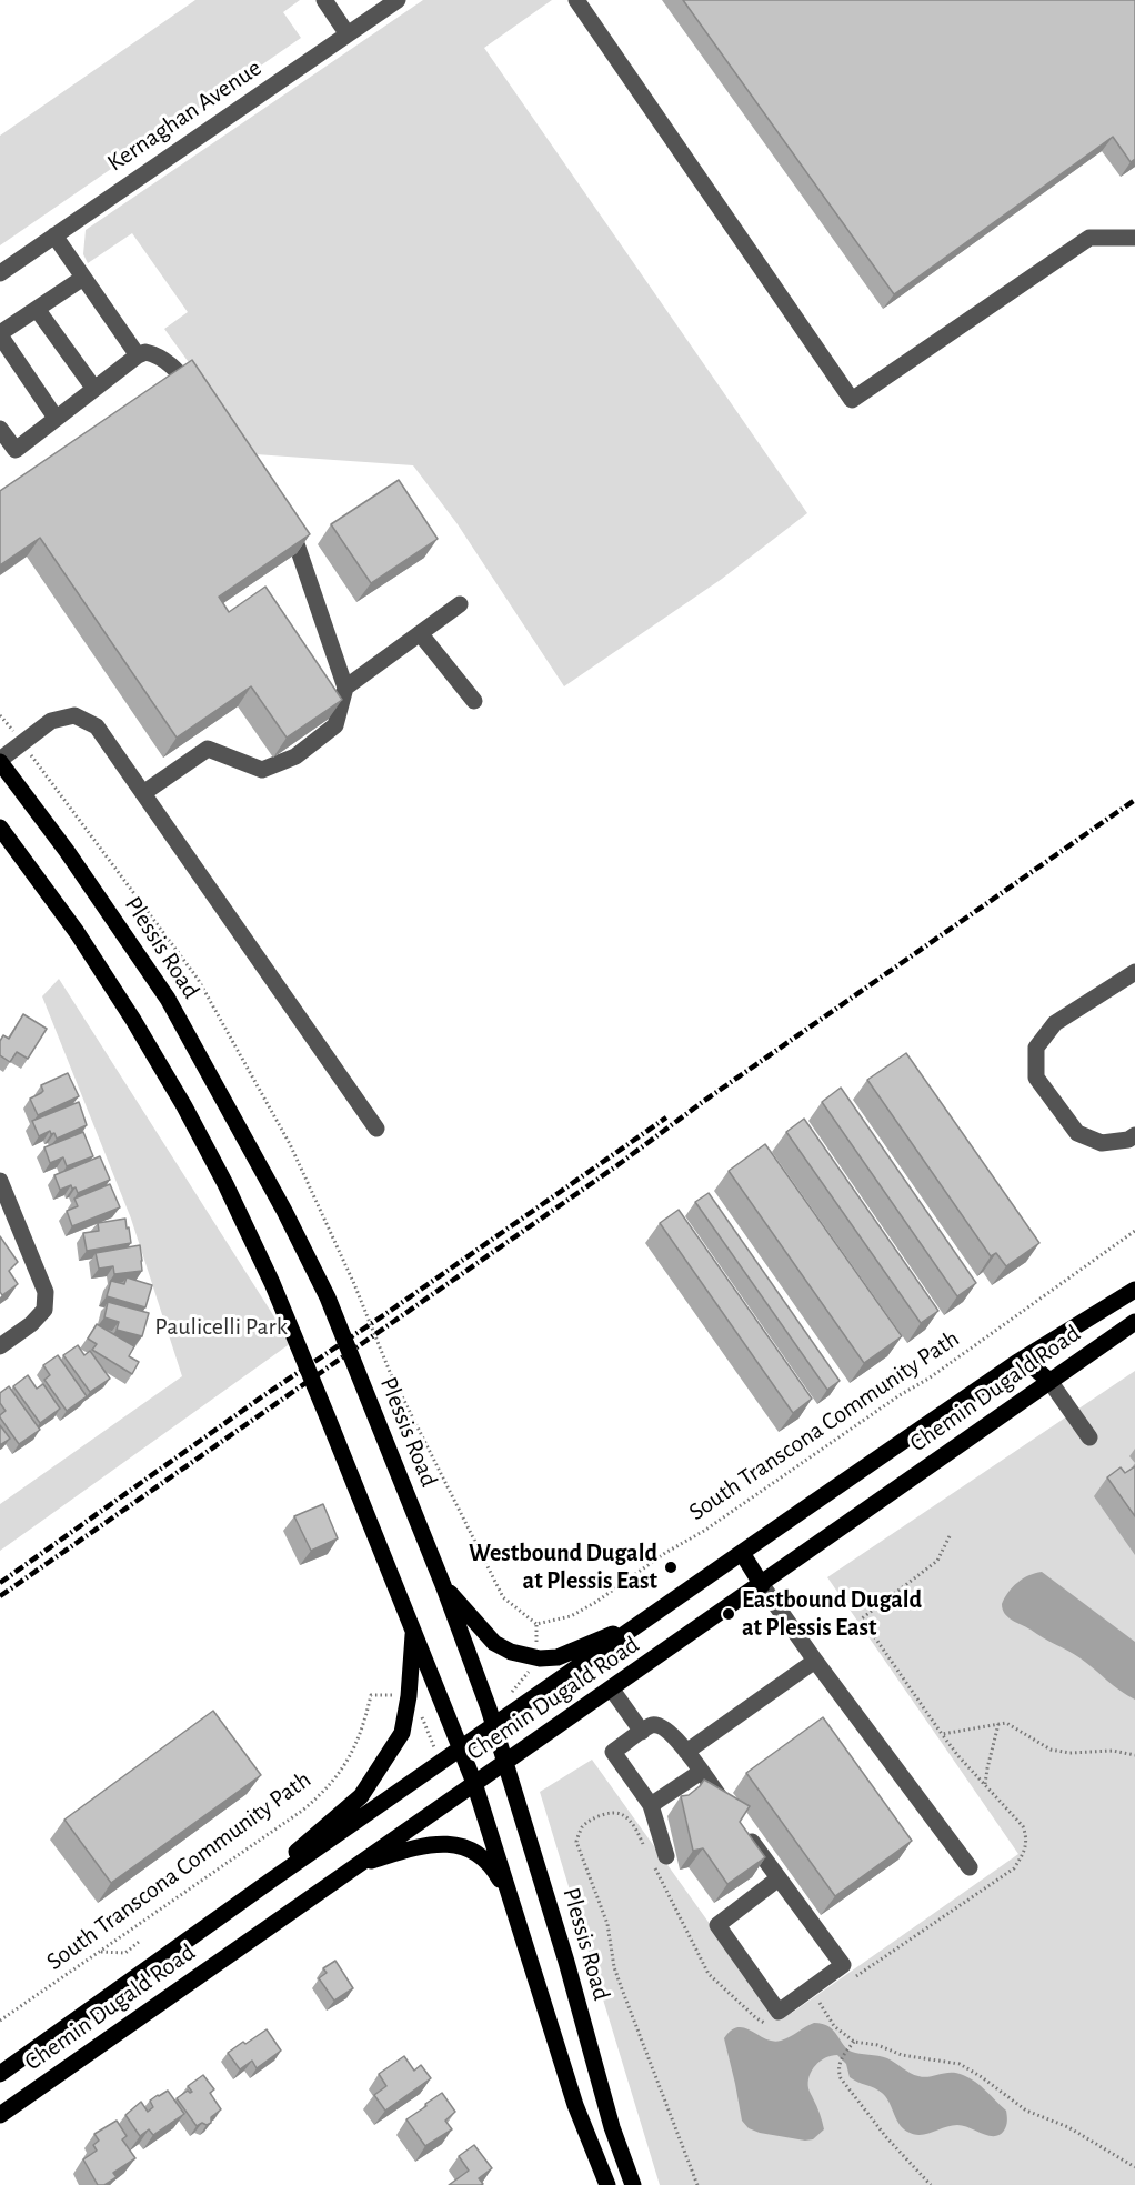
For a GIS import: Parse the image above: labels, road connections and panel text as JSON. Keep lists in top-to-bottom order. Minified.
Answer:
{"streets":{"main road":["Plessis Road","Chemin Dugald Road"],"street":["Kernaghan Avenue"],"path":["South Transcona Community Path"]},"crossings":[["Plessis Road","Chemin Dugald Road"]],"parks":["Paulicelli Park"],"places":["Westbound Dugald at Plessis East","Eastbound Dugald at Plessis East"]}
